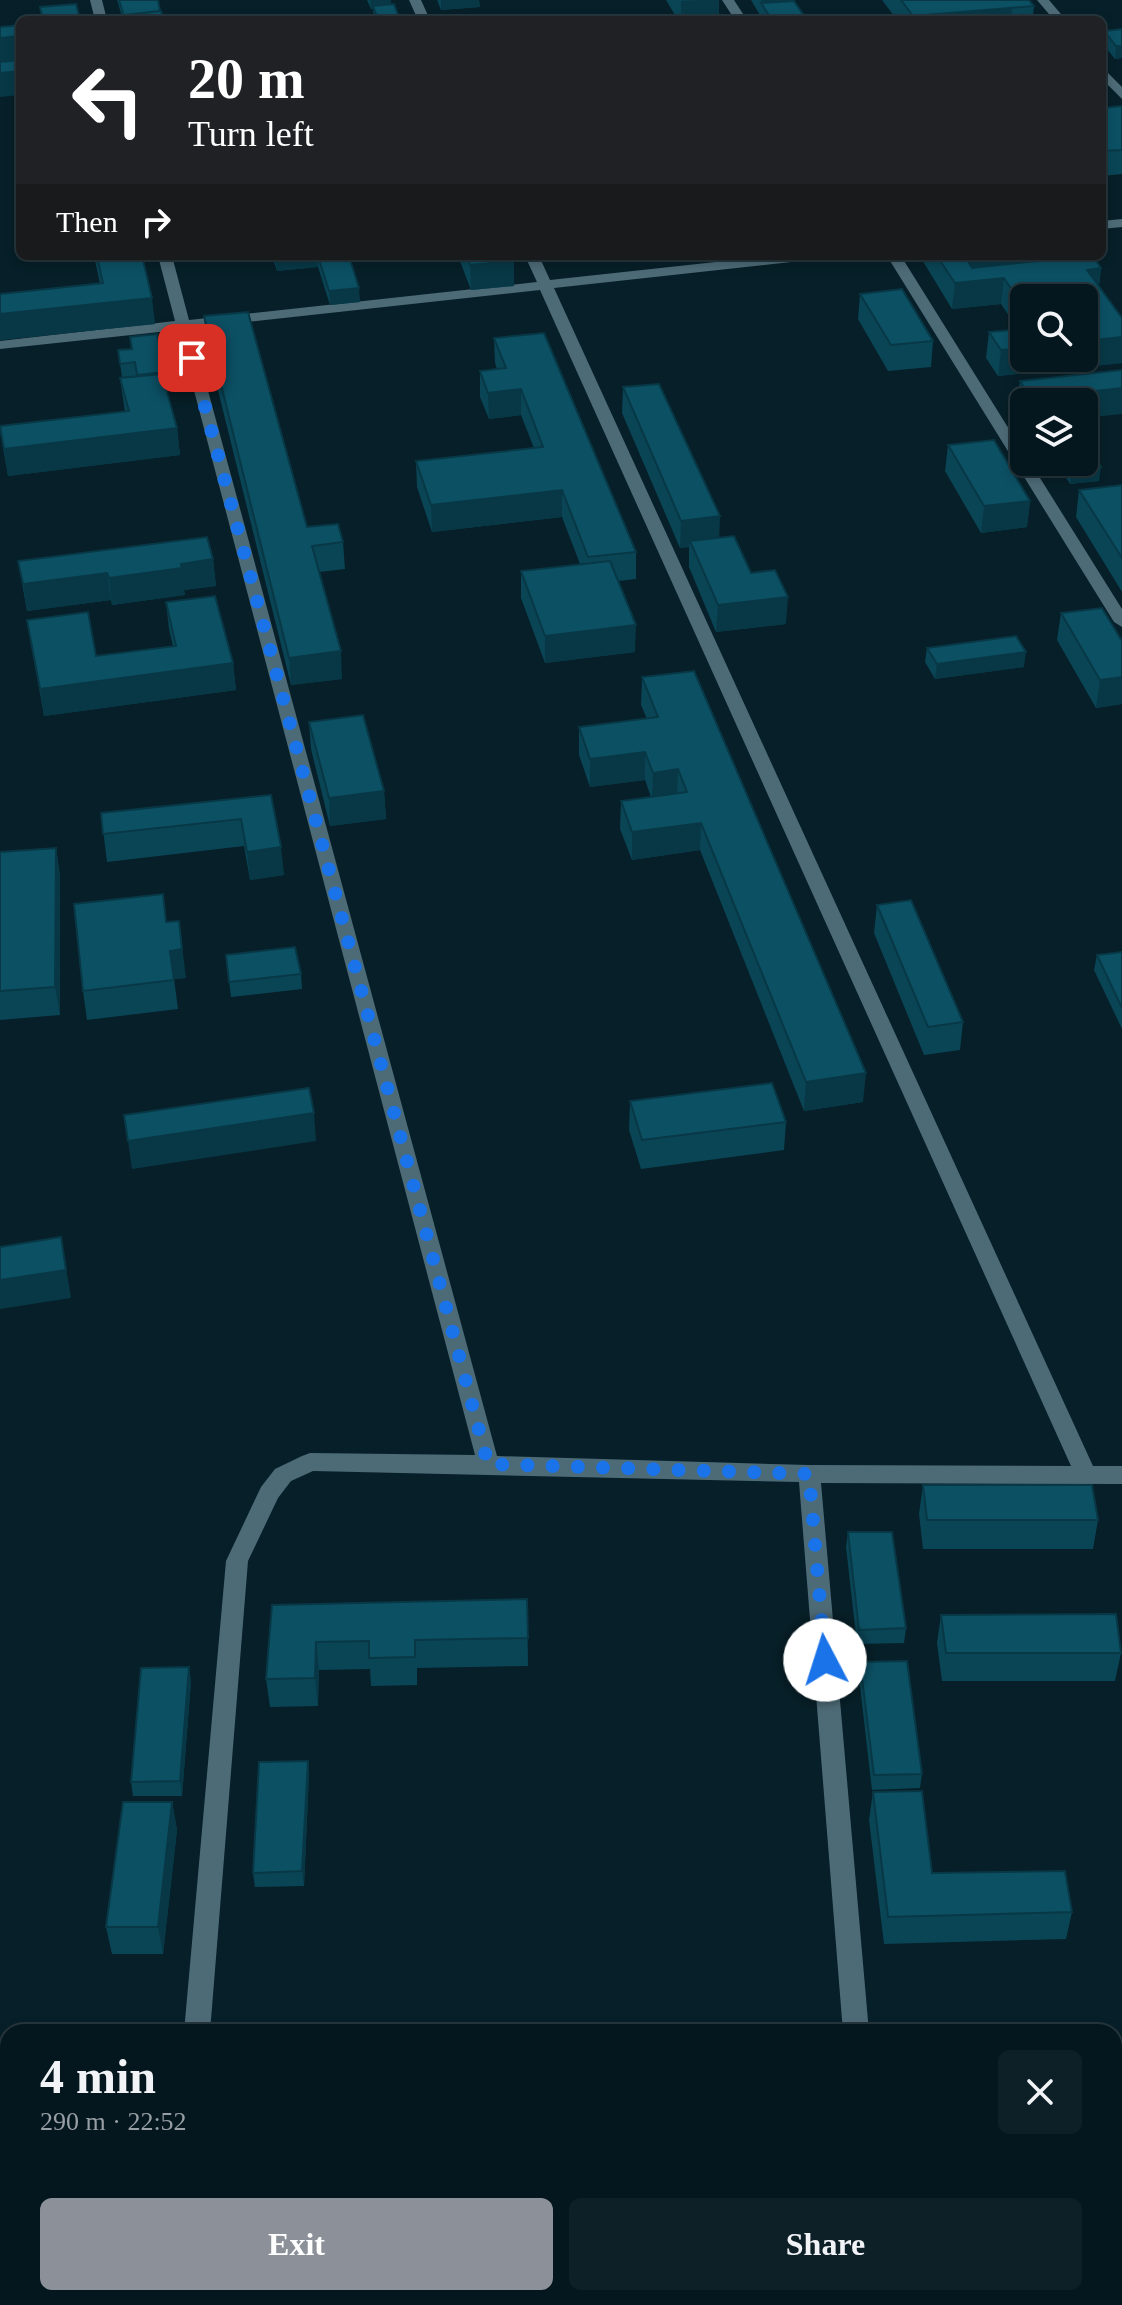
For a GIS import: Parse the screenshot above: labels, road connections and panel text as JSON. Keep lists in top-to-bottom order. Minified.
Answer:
{"page":{"turn":["20 m","Turn left"],"then":"Then","heading":["4 min","290 m · 22:52"],"buttons":["Exit","Share"]}}
